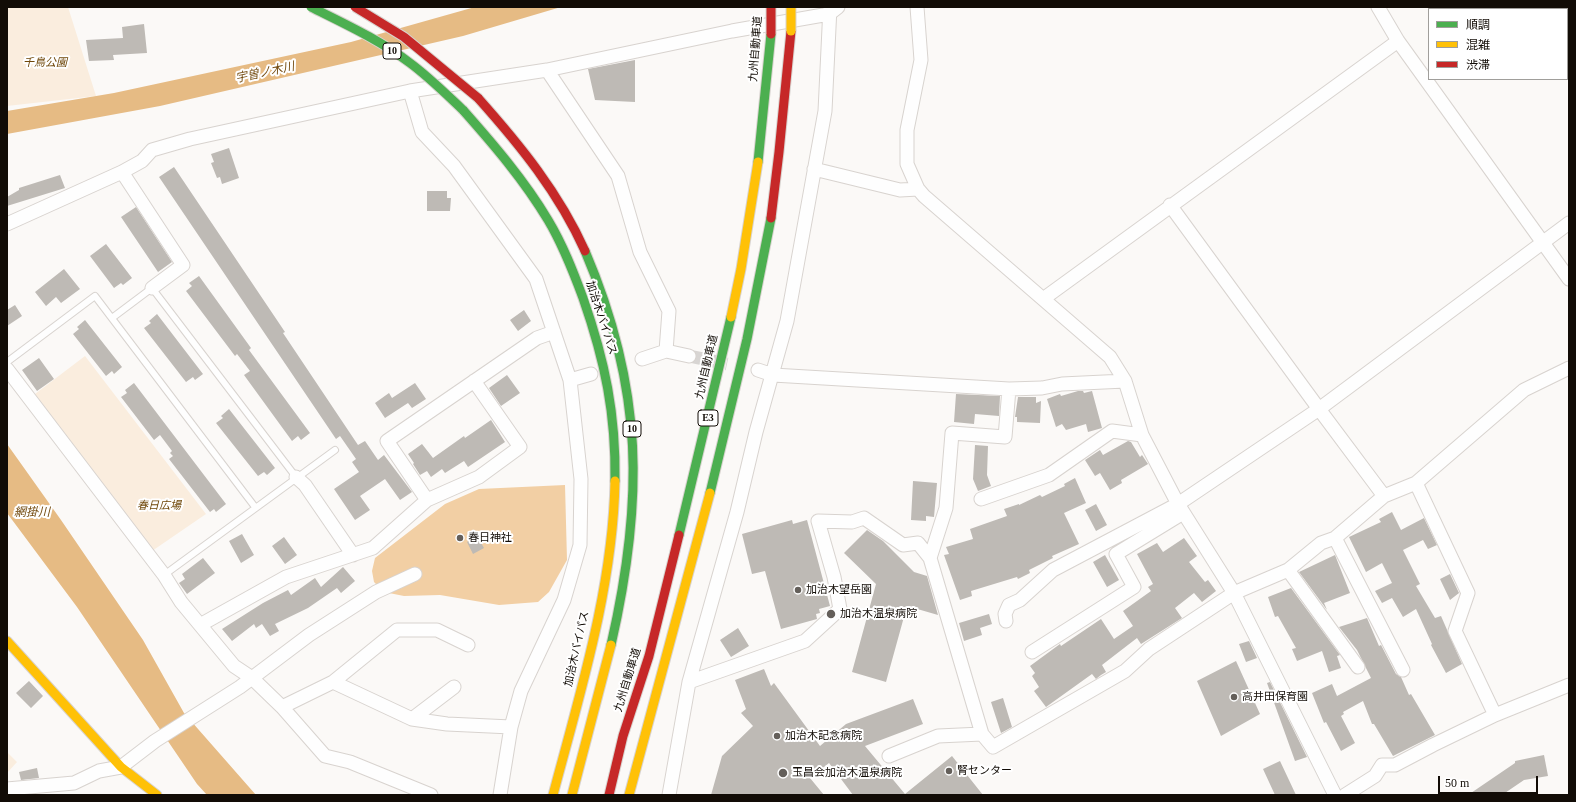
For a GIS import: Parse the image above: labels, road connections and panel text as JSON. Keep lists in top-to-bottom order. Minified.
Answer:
{"streets":{"main road":["九州自動車道","10","加治木バイパス","E3"]},"water":["宇曽ノ木川","網掛川"],"parks":["千鳥公園","春日広場"],"places":["春日神社","加治木望岳園","加治木温泉病院","高井田保育園","加治木記念病院","腎センター","玉昌会加治木温泉病院"],"legend":["順調","混雑","渋滞"],"scale_bar":"50 m"}
